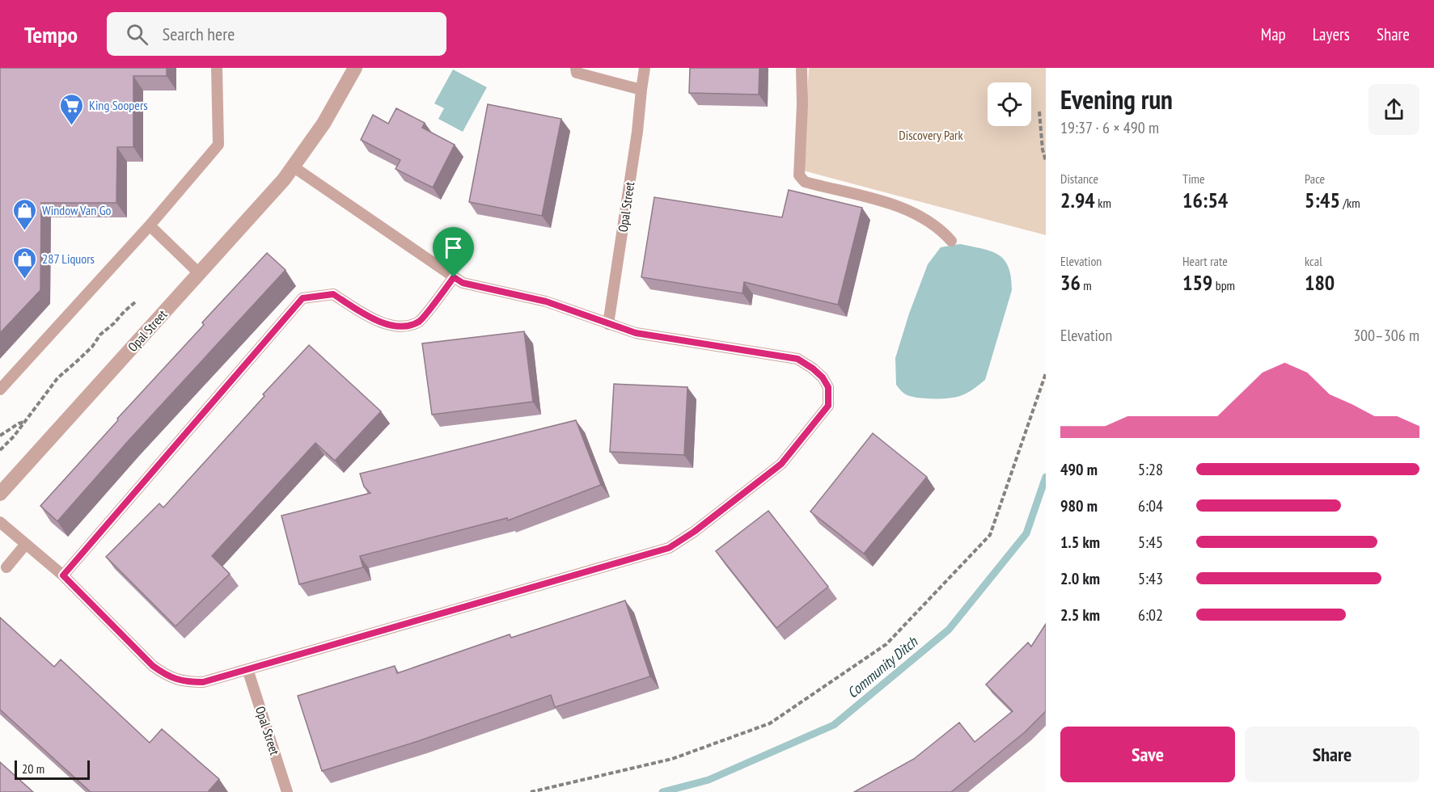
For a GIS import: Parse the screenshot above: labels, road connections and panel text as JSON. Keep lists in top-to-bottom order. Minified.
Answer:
{"streets":{"street":["Opal Street"]},"water":["Community Ditch"],"parks":["Discovery Park"],"places":{"supermarket":["King Soopers"],"shop":["Window Van Go","287 Liquors"]},"scale_bar":"20 m","page":{"header":"Tempo","search":"Search here","nav":["Map","Layers","Share"],"heading":["Evening run","19:37 · 6 × 490 m"],"stats":[["Distance","2.94 km"],["Time","16:54"],["Pace","5:45 /km"],["Elevation","36 m"],["Heart rate","159 bpm"],["kcal","180"]],"chart":["Elevation","300–306 m"],"list":[{"name":"490 m","note":"5:28"},{"name":"980 m","note":"6:04"},{"name":"1.5 km","note":"5:45"},{"name":"2.0 km","note":"5:43"},{"name":"2.5 km","note":"6:02"}],"buttons":["Save","Share"],"scale":"20 m"}}
